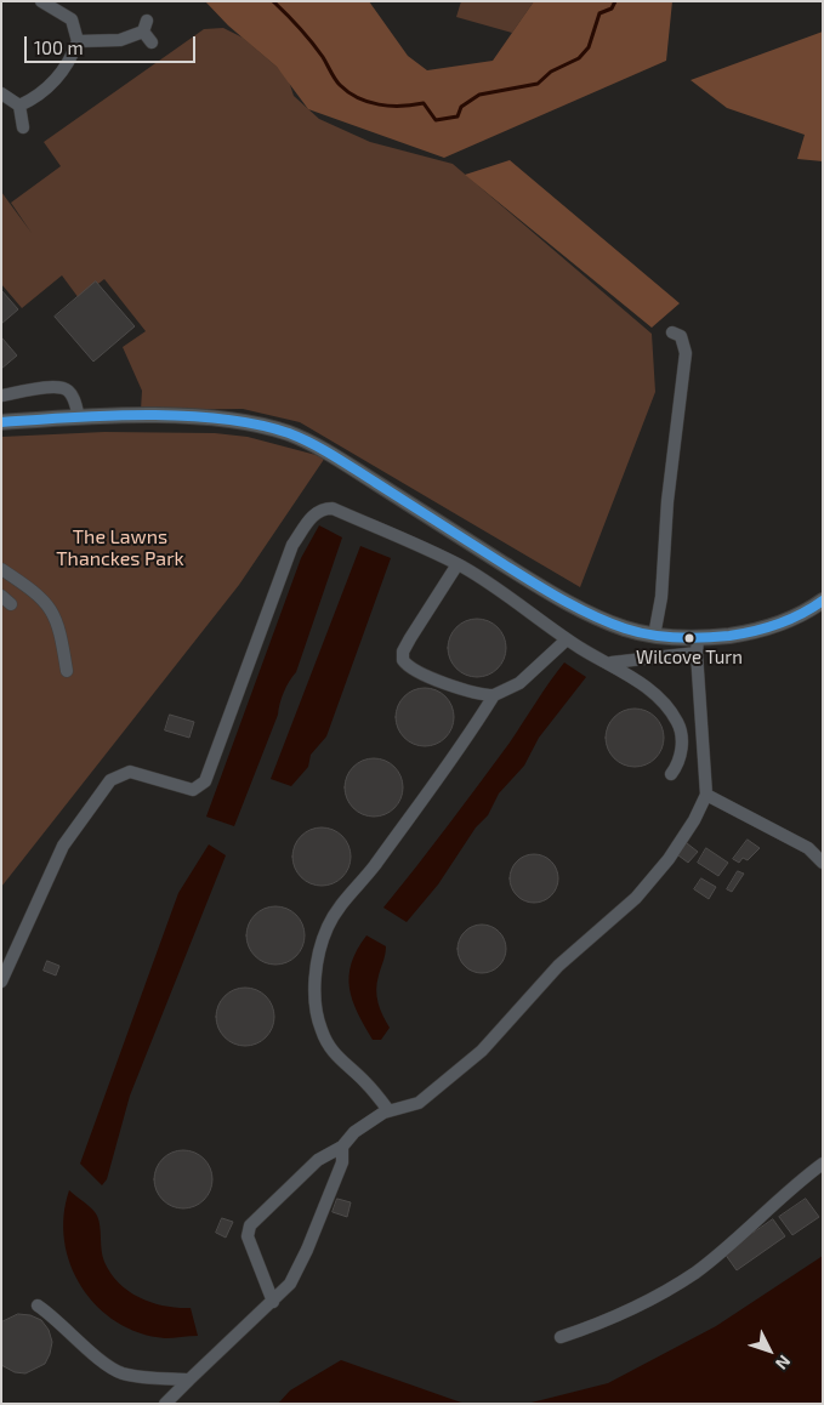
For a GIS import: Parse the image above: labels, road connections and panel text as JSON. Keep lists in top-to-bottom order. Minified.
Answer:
{"parks":["The Lawns Thanckes Park"],"places":["Wilcove Turn"],"scale_bar":"100 m","north":"bottom right"}
